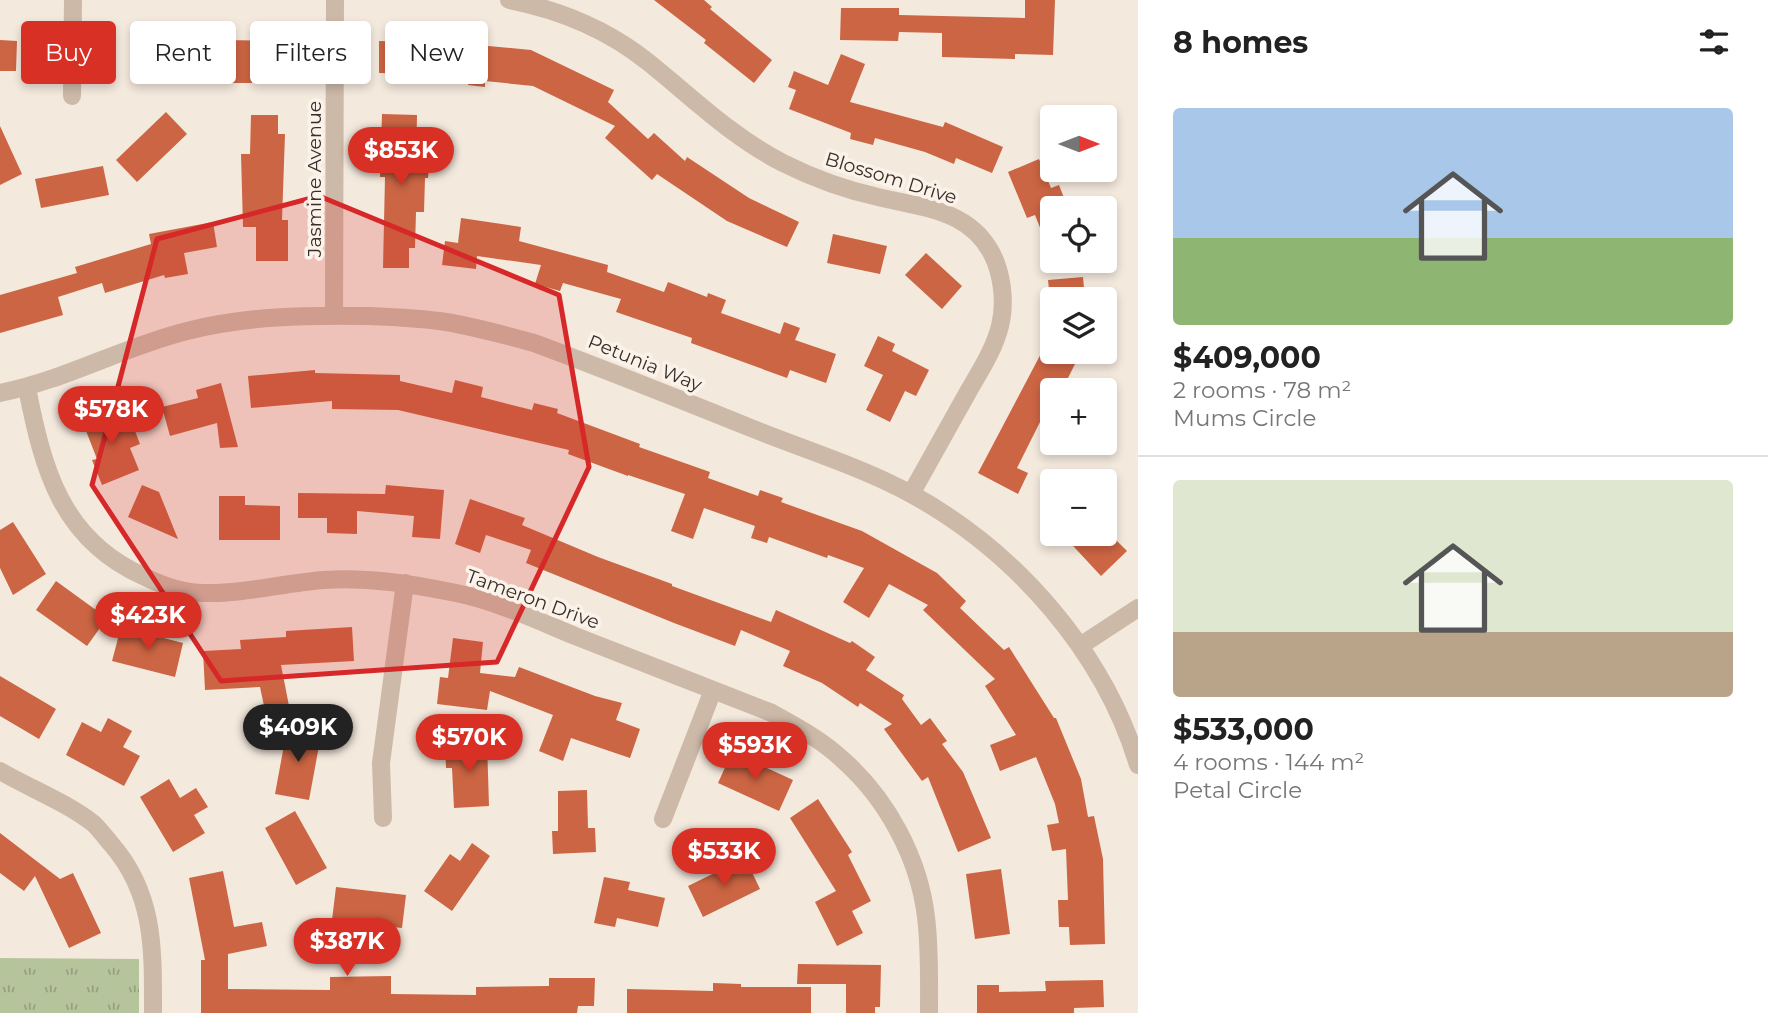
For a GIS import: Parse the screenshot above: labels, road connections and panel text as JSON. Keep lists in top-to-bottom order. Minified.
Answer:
{"streets":{"street":["Blossom Drive","Jasmine Avenue","Petunia Way","Tameron Drive"]},"crossings":[["Blossom Drive","Petunia Way"],["Jasmine Avenue","Petunia Way"],["Petunia Way","Tameron Drive"]],"north":"right","page":{"heading":"8 homes","chip":["Buy","Rent","Filters","New"],"list":[{"name":"$409,000","note":"2 rooms · 78 m² · Mums Circle"},{"name":"$533,000","note":"4 rooms · 144 m² · Petal Circle"}],"map_buttons":["+","−"],"price":["$853K","$578K","$423K","$409K","$570K","$593K","$533K","$387K"]}}
